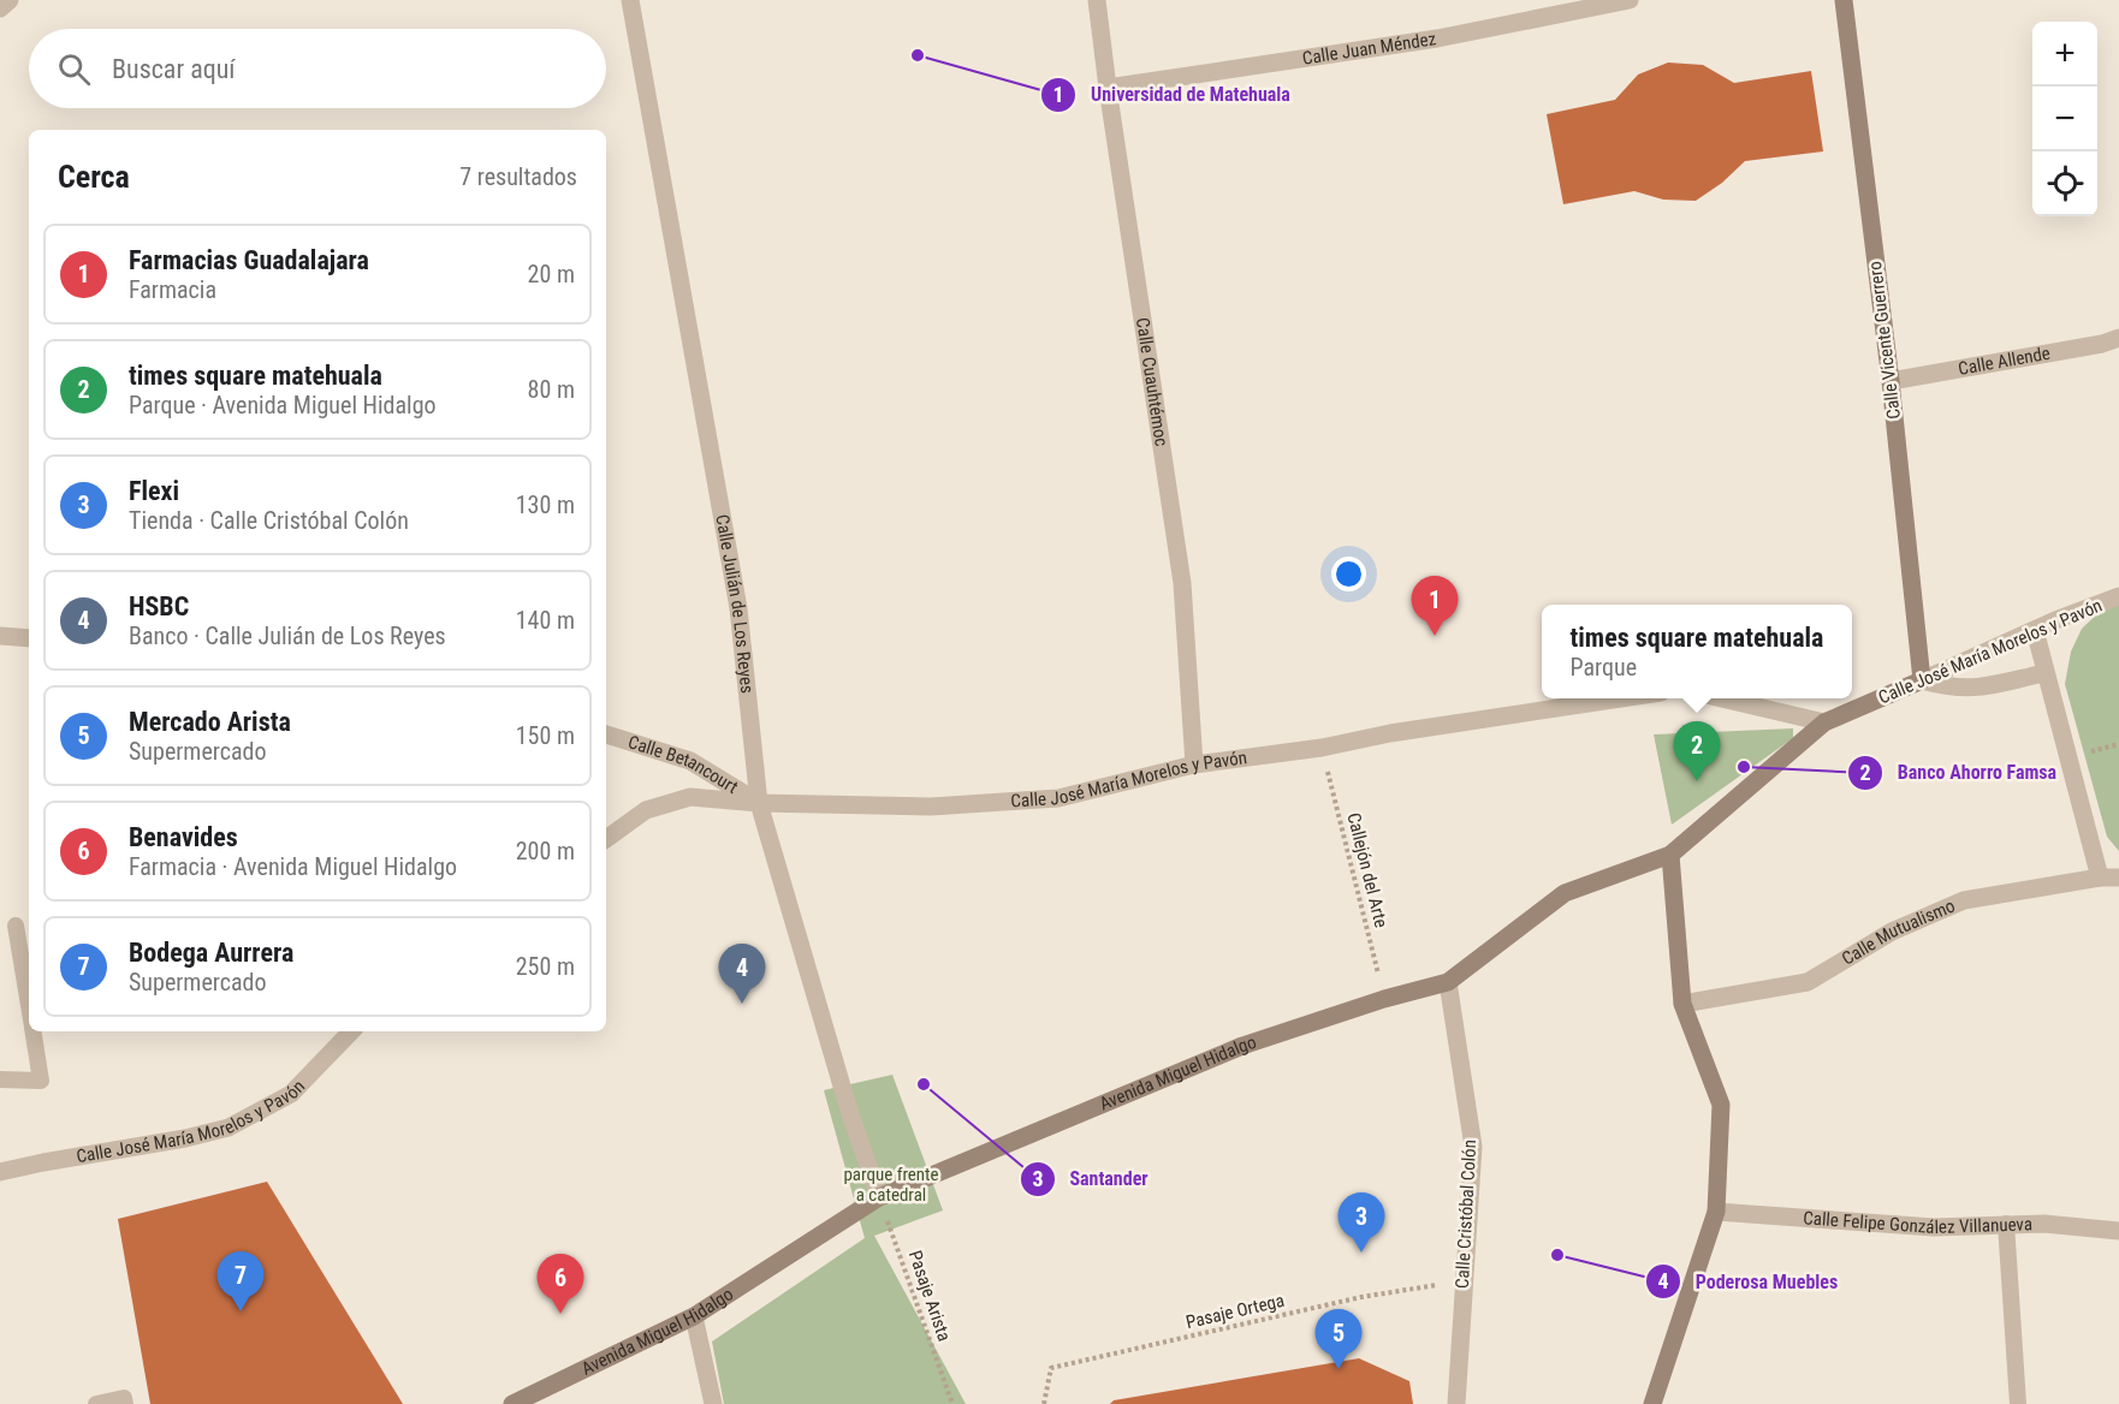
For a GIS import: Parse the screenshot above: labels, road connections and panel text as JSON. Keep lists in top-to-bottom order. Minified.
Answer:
{"streets":{"street":["Calle Juan Méndez","Calle Vicente Guerrero","Calle Allende","Calle Cuauhtémoc","Calle Julián de Los Reyes","Calle José María Morelos y Pavón","Calle Betancourt","Calle Mutualismo","Avenida Miguel Hidalgo","Calle Cristóbal Colón","Calle Felipe González Villanueva"],"path":["Callejón del Arte","Pasaje Arista","Pasaje Ortega"]},"crossings":[["Calle Juan Méndez","Calle Cuauhtémoc"],["Calle Vicente Guerrero","Calle Allende"],["Calle Vicente Guerrero","Calle José María Morelos y Pavón"],["Calle Cuauhtémoc","Calle José María Morelos y Pavón"],["Calle Julián de Los Reyes","Calle José María Morelos y Pavón"],["Calle Julián de Los Reyes","Calle Betancourt"],["Calle Julián de Los Reyes","Avenida Miguel Hidalgo"],["Calle Julián de Los Reyes","Pasaje Arista"],["Calle José María Morelos y Pavón","Calle Betancourt"],["Calle José María Morelos y Pavón","Callejón del Arte"],["Calle José María Morelos y Pavón","Avenida Miguel Hidalgo"],["Callejón del Arte","Avenida Miguel Hidalgo"],["Avenida Miguel Hidalgo","Calle Cristóbal Colón"],["Avenida Miguel Hidalgo","Pasaje Arista"],["Calle Cristóbal Colón","Pasaje Ortega"]],"parks":["parque frente a catedral"],"places":["Universidad de Matehuala","Banco Ahorro Famsa","Santander","Poderosa Muebles"],"page":{"map_buttons":["+","−"],"search":"Buscar aquí","heading":["Cerca","7 resultados"],"list":[{"mark":"1","name":"Farmacias Guadalajara","note":"Farmacia","value":"20 m"},{"mark":"2","name":"times square matehuala","note":"Parque · Avenida Miguel Hidalgo","value":"80 m"},{"mark":"3","name":"Flexi","note":"Tienda · Calle Cristóbal Colón","value":"130 m"},{"mark":"4","name":"HSBC","note":"Banco · Calle Julián de Los Reyes","value":"140 m"},{"mark":"5","name":"Mercado Arista","note":"Supermercado","value":"150 m"},{"mark":"6","name":"Benavides","note":"Farmacia · Avenida Miguel Hidalgo","value":"200 m"},{"mark":"7","name":"Bodega Aurrera","note":"Supermercado","value":"250 m"}],"pins":["1","2","4","3","7","6","5"],"popup":["times square matehuala","Parque"]}}
